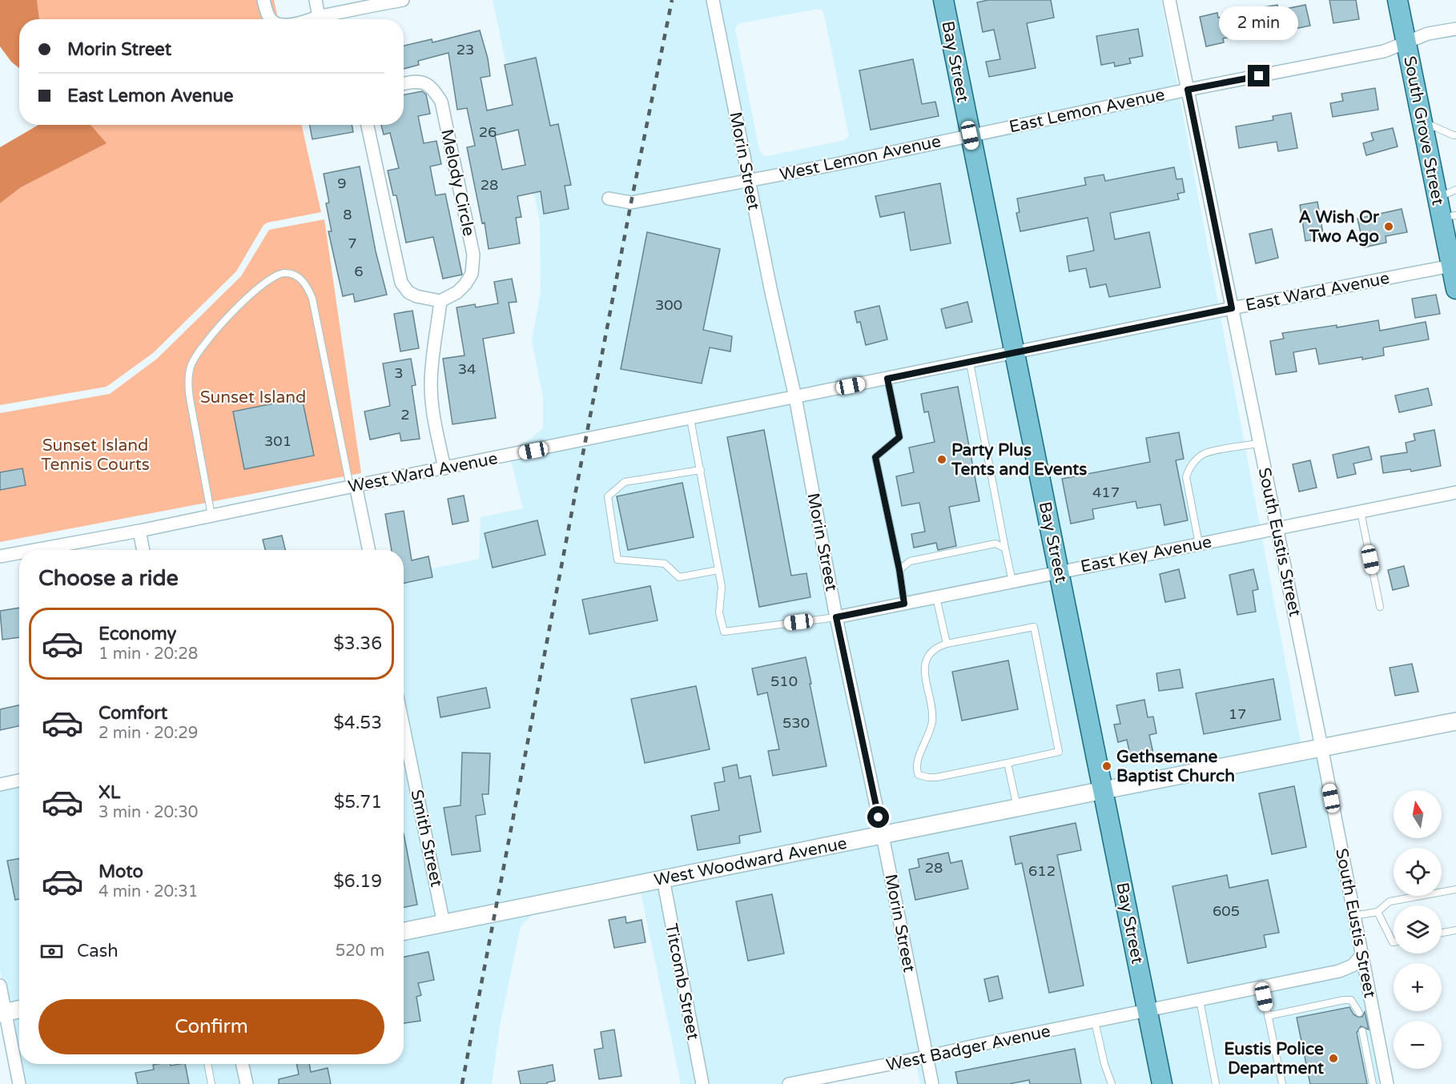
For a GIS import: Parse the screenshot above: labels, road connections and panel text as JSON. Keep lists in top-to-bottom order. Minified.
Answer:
{"streets":{"main road":["Bay Street","South Grove Street"],"street":["East Lemon Avenue","West Lemon Avenue","Morin Street","Melody Circle","East Ward Avenue","West Ward Avenue","South Eustis Street","East Key Avenue","Smith Street","West Woodward Avenue","Titcomb Street","West Badger Avenue"]},"crossings":[["Bay Street","East Lemon Avenue"],["Bay Street","West Lemon Avenue"],["Bay Street","East Ward Avenue"],["Bay Street","West Ward Avenue"],["Bay Street","East Key Avenue"],["Bay Street","West Woodward Avenue"],["Bay Street","West Badger Avenue"],["East Lemon Avenue","South Grove Street"],["East Lemon Avenue","West Lemon Avenue"],["East Lemon Avenue","South Eustis Street"],["South Grove Street","East Ward Avenue"],["West Lemon Avenue","Morin Street"],["Morin Street","West Ward Avenue"],["Morin Street","East Key Avenue"],["Morin Street","West Woodward Avenue"],["Morin Street","West Badger Avenue"],["East Ward Avenue","West Ward Avenue"],["East Ward Avenue","South Eustis Street"],["South Eustis Street","East Key Avenue"],["South Eustis Street","West Woodward Avenue"],["South Eustis Street","West Badger Avenue"],["Smith Street","West Woodward Avenue"],["West Woodward Avenue","Titcomb Street"]],"parks":["Sunset Island","Sunset Island Tennis Courts"],"places":["A Wish Or Two Ago","Party Plus Tents and Events","Gethsemane Baptist Church","Eustis Police Department"],"house_numbers":["23","26","9","28","8","7","6","300","34","3","2","301","417","510","17","530","28","612","605"],"north":"top","page":{"bubble":"2 min","banner":["Morin Street","East Lemon Avenue"],"heading":"Choose a ride","list":[{"name":"Economy","note":"1 min · 20:28","value":"$3.36"},{"name":"Comfort","note":"2 min · 20:29","value":"$4.53"},{"name":"XL","note":"3 min · 20:30","value":"$5.71"},{"name":"Moto","note":"4 min · 20:31","value":"$6.19"}],"map_buttons":["+","−"],"pay":["Cash","520 m"],"buttons":"Confirm"}}
